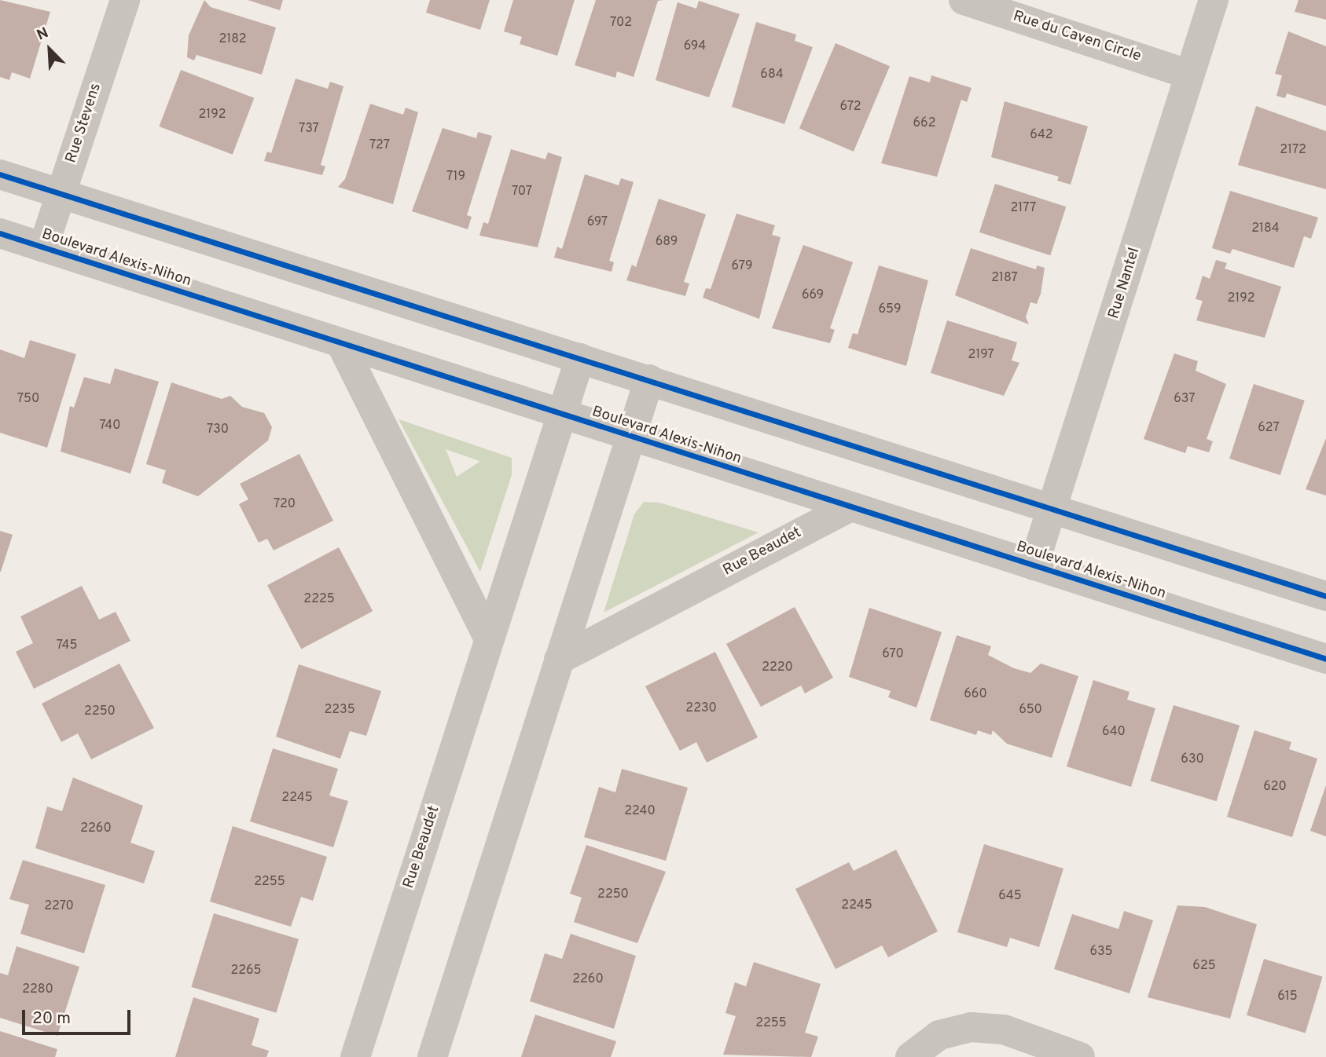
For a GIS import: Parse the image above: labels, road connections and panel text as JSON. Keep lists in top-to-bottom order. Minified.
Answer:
{"streets":{"street":["Rue du Caven Circle","Rue Stevens","Boulevard Alexis-Nihon","Rue Nantel","Rue Beaudet"]},"crossings":[["Rue du Caven Circle","Rue Nantel"],["Rue Stevens","Boulevard Alexis-Nihon"],["Boulevard Alexis-Nihon","Rue Nantel"],["Boulevard Alexis-Nihon","Rue Beaudet"]],"house_numbers":["702","2182","694","684","672","2192","662","737","642","727","2172","719","707","2177","697","2184","689","679","2187","669","2192","659","2197","750","637","740","627","730","720","2225","745","670","2220","660","2230","2235","650","2250","640","630","620","2245","2240","2260","2255","2250","645","2245","2270","635","625","2265","2260","2280","615","2255"],"scale_bar":"20 m","north":"top left"}
